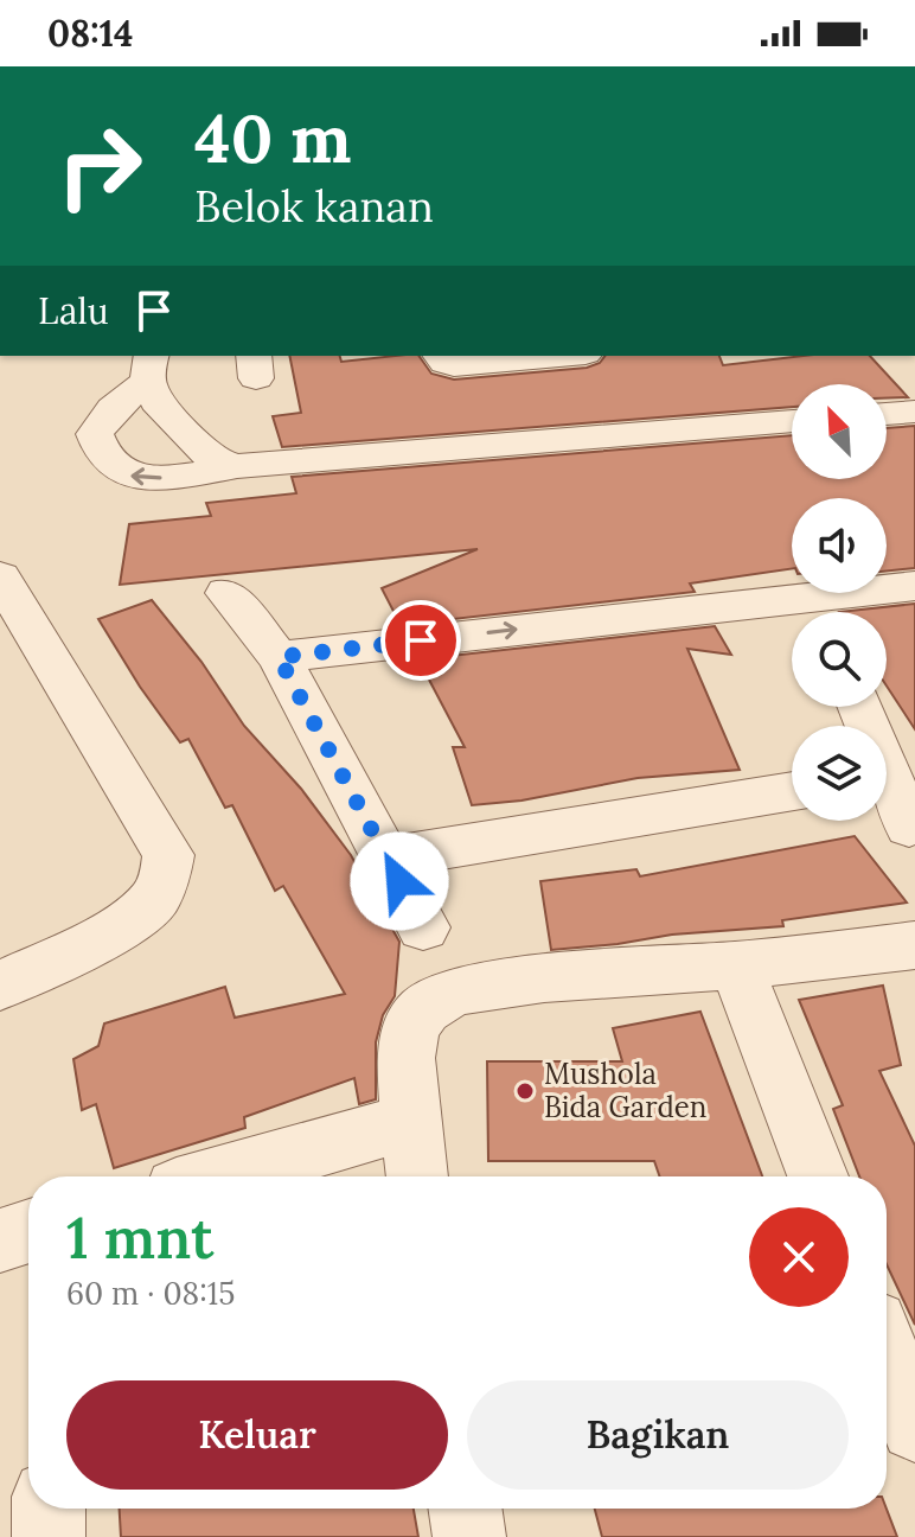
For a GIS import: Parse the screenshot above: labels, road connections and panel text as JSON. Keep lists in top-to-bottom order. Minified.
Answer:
{"places":["Mushola Bida Garden"],"north":"top left","page":{"status":"08:14","turn":["40 m","Belok kanan"],"then":"Lalu","heading":["1 mnt","60 m · 08:15"],"buttons":["Keluar","Bagikan"]}}
